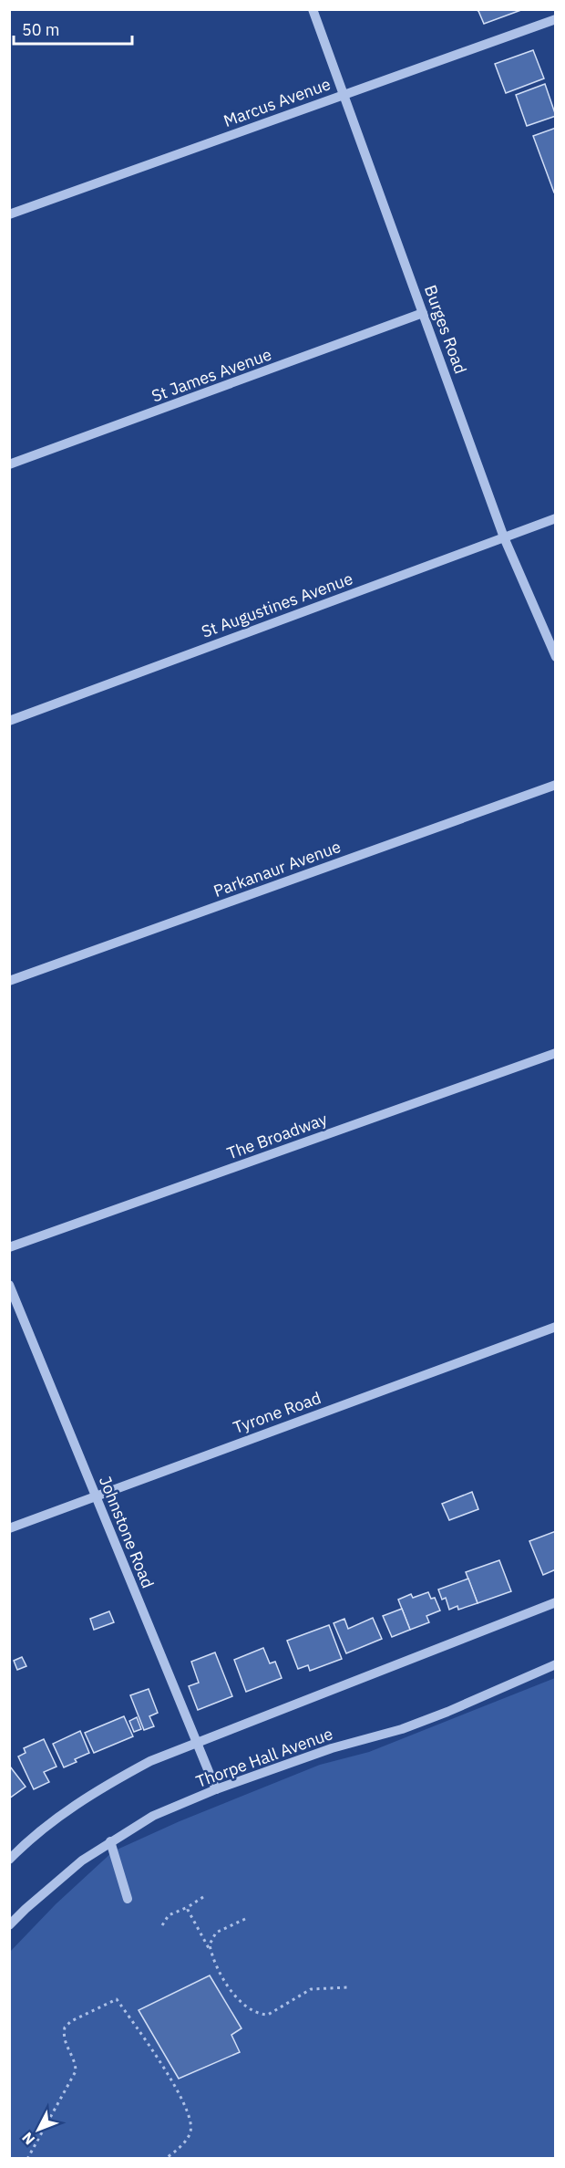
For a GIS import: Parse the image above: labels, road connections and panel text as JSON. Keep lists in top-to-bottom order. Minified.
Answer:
{"streets":{"street":["Marcus Avenue","Burges Road","St James Avenue","St Augustines Avenue","Parkanaur Avenue","The Broadway","Tyrone Road","Johnstone Road","Thorpe Hall Avenue"]},"crossings":[["Marcus Avenue","Burges Road"],["Burges Road","St James Avenue"],["Burges Road","St Augustines Avenue"],["Tyrone Road","Johnstone Road"],["Johnstone Road","Thorpe Hall Avenue"]],"scale_bar":"50 m","north":"bottom left"}
